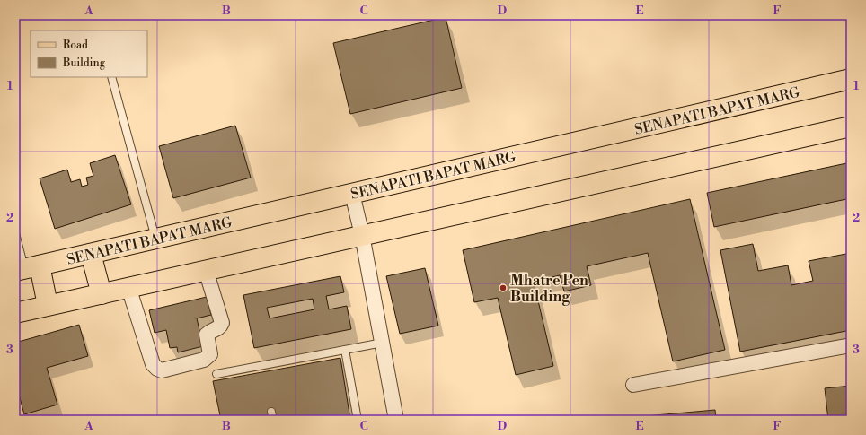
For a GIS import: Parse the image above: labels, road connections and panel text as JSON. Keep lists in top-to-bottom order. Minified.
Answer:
{"streets":{"main road":["SENAPATI BAPAT MARG"]},"places":["Mhatre Pen Building"],"legend":["Road","Building"],"grid":{"columns":["A","B","C","D","E","F"],"rows":["1","2","3"]}}
